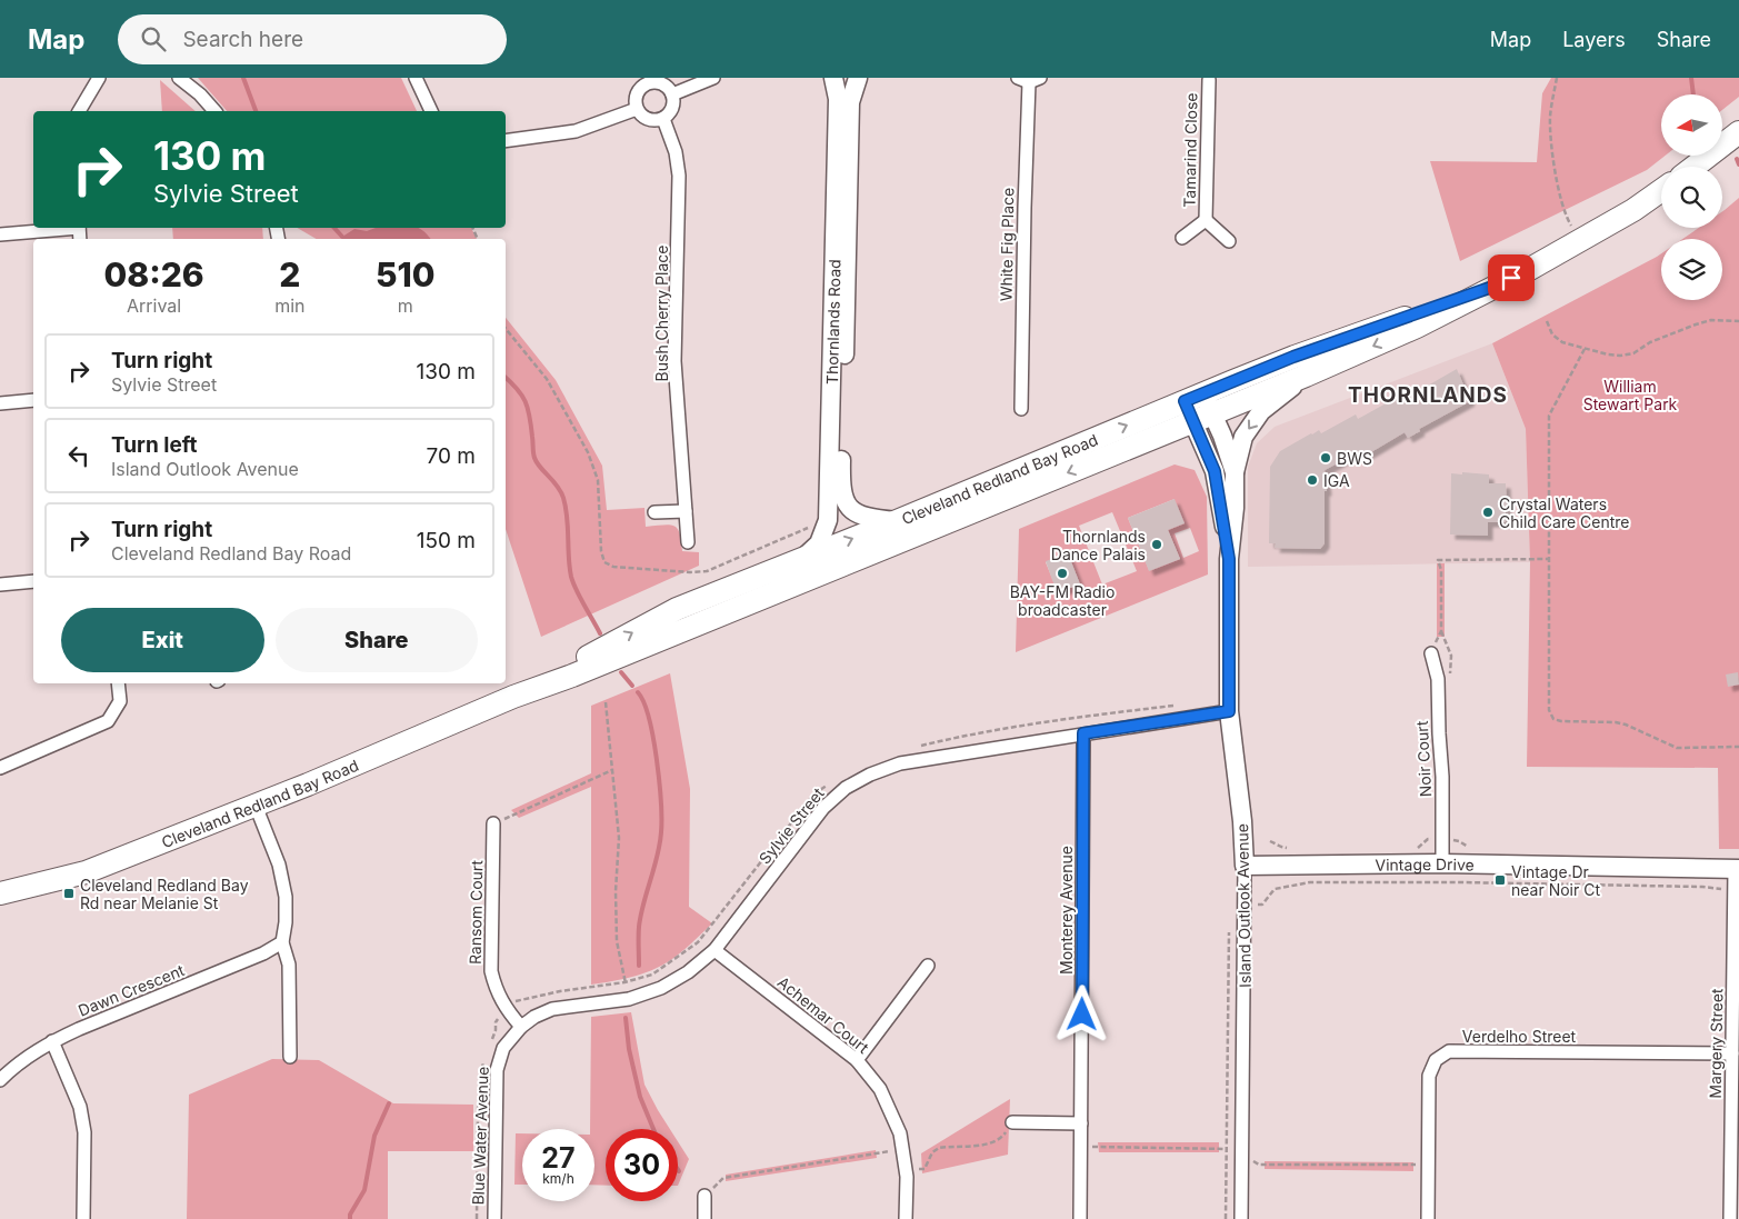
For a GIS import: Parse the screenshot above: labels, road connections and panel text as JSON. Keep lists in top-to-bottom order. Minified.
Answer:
{"streets":{"highway":["Cleveland Redland Bay Road"],"street":["Tamarind Close","White Fig Place","Bush Cherry Place","Thornlands Road","Noir Court","Sylvie Street","Vintage Drive","Island Outlook Avenue","Monterey Avenue","Ransom Court","Dawn Crescent","Achemar Court","Verdelho Street","Margery Street","Blue Water Avenue"]},"crossings":[["Thornlands Road","Cleveland Redland Bay Road"],["Cleveland Redland Bay Road","Island Outlook Avenue"],["Noir Court","Vintage Drive"],["Sylvie Street","Island Outlook Avenue"],["Sylvie Street","Monterey Avenue"],["Sylvie Street","Ransom Court"],["Sylvie Street","Achemar Court"],["Sylvie Street","Blue Water Avenue"],["Vintage Drive","Island Outlook Avenue"],["Vintage Drive","Margery Street"],["Ransom Court","Blue Water Avenue"],["Verdelho Street","Margery Street"]],"districts":["THORNLANDS"],"parks":["William Stewart Park"],"places":{"other":["BWS","IGA","Crystal Waters Child Care Centre","Thornlands Dance Palais","BAY-FM Radio broadcaster"],"transit":["Vintage Dr near Noir Ct","Cleveland Redland Bay Rd near Melanie St"]},"north":"left","page":{"header":"Map","search":"Search here","nav":["Map","Layers","Share"],"turn":["130 m","Sylvie Street"],"eta":["08:26","Arrival","2","min","510","m"],"list":[{"name":"Turn right","note":"Sylvie Street","value":"130 m"},{"name":"Turn left","note":"Island Outlook Avenue","value":"70 m"},{"name":"Turn right","note":"Cleveland Redland Bay Road","value":"150 m"}],"buttons":["Exit","Share"],"speed":"27 km/h","limit":"30"}}
